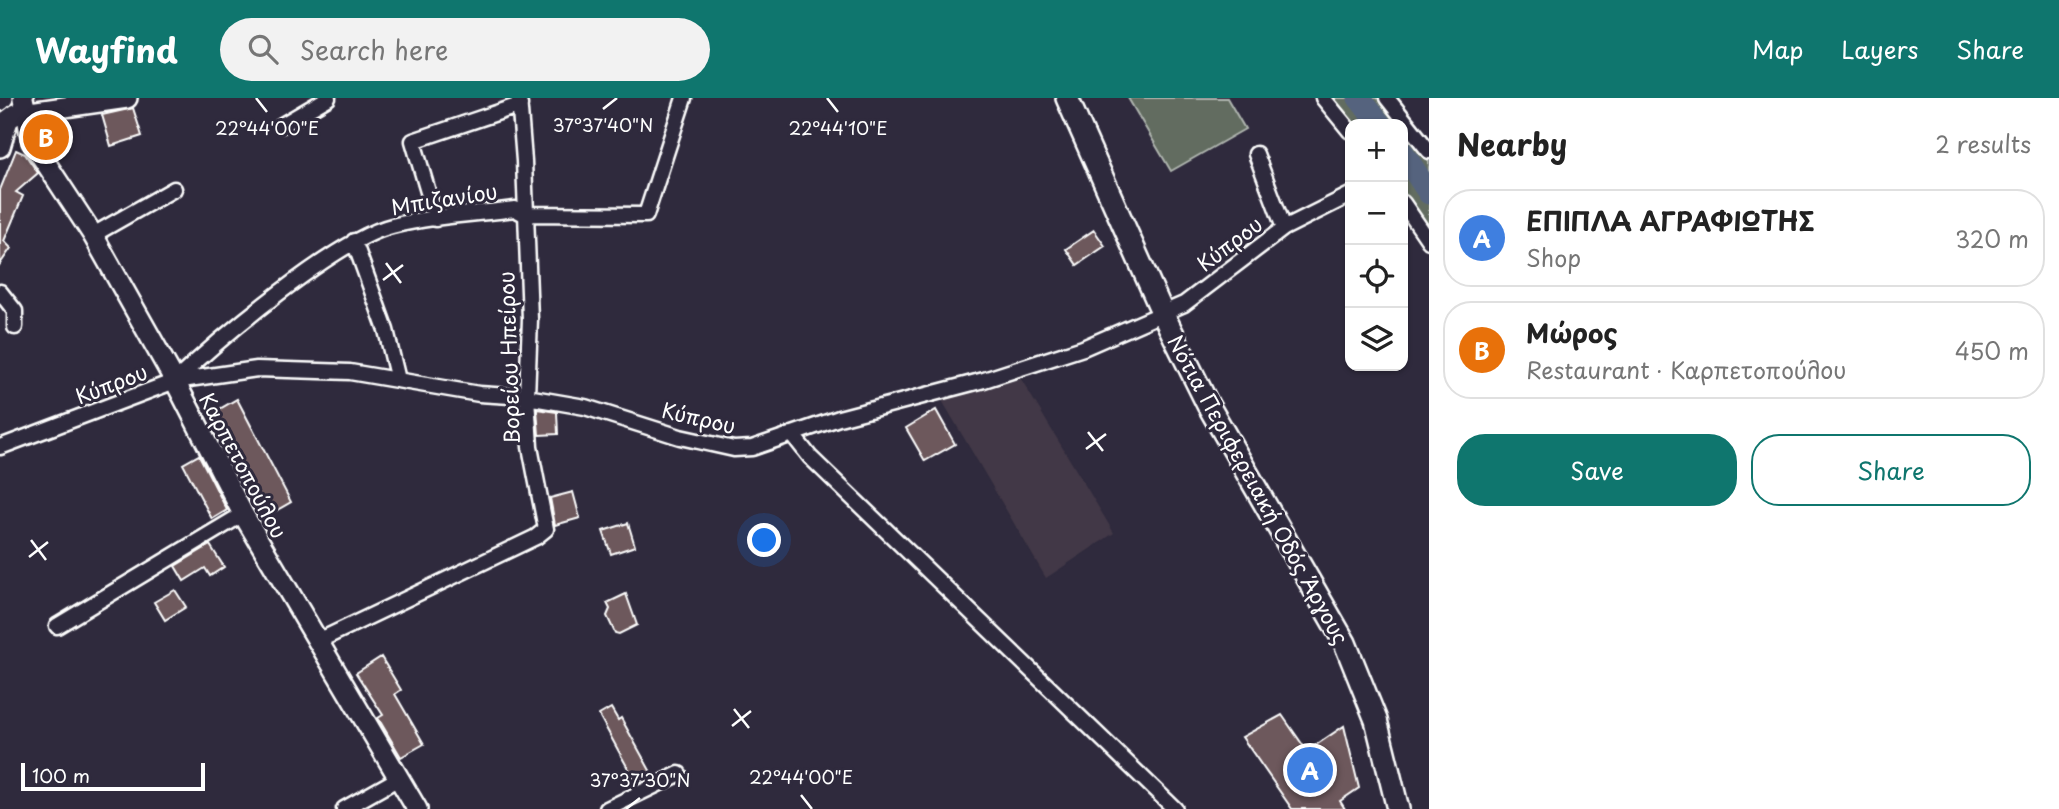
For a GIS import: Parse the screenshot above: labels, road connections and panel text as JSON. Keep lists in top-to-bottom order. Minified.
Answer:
{"streets":{"main road":["Καρπετοπούλου","Νότια Περιφερειακή Οδός Άργους"],"street":["Μπιζανίου","Κύπρου","Βορείου Ηπείρου"]},"crossings":[["Μπιζανίου","Κύπρου"],["Μπιζανίου","Βορείου Ηπείρου"],["Μπιζανίου","Καρπετοπούλου"],["Κύπρου","Βορείου Ηπείρου"],["Κύπρου","Καρπετοπούλου"],["Κύπρου","Νότια Περιφερειακή Οδός Άργους"],["Βορείου Ηπείρου","Καρπετοπούλου"]],"scale_bar":"100 m","page":{"header":"Wayfind","search":"Search here","nav":["Map","Layers","Share"],"heading":["Nearby","2 results"],"pins":["B","A"],"map_buttons":["+","−"],"list":[{"mark":"A","name":"ΕΠΙΠΛΑ ΑΓΡΑΦΙΩΤΗΣ","note":"Shop","value":"320 m"},{"mark":"B","name":"Μώρος","note":"Restaurant · Καρπετοπούλου","value":"450 m"}],"buttons":["Save","Share"],"scale":"100 m"},"coordinates":["37°37'40\"N","22°44'00\"E","22°44'10\"E","37°37'30\"N"]}
